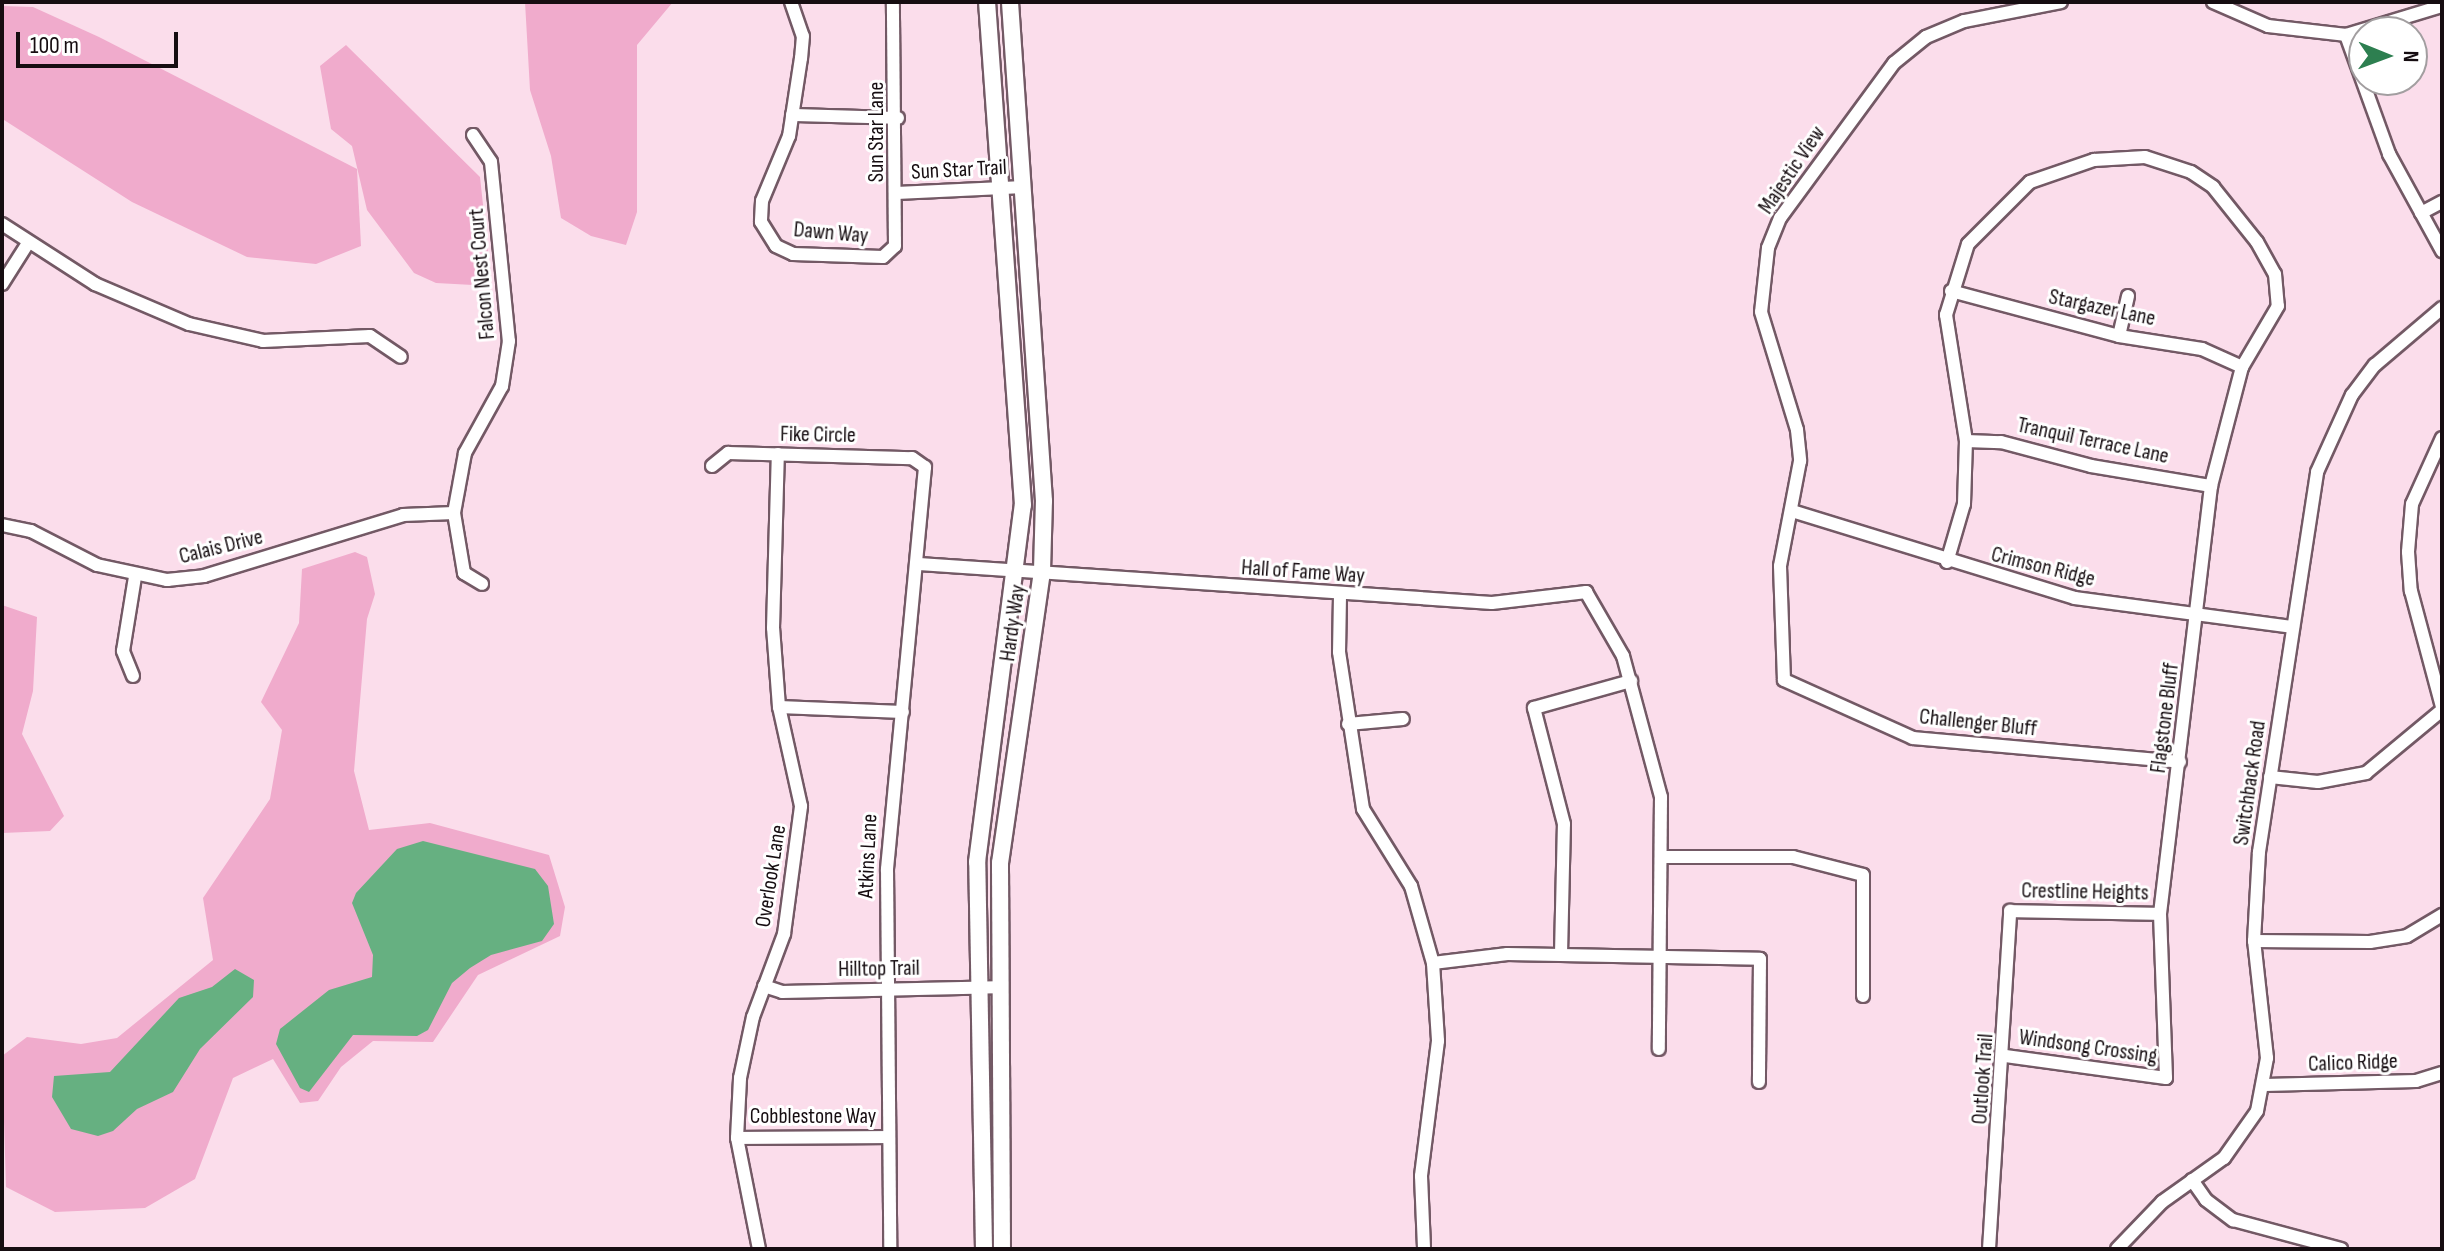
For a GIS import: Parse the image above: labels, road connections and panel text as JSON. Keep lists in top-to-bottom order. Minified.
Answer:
{"streets":{"main road":["Hardy Way"],"street":["Sun Star Lane","Sun Star Trail","Majestic View","Dawn Way","Falcon Nest Court","Stargazer Lane","Fike Circle","Tranquil Terrace Lane","Calais Drive","Crimson Ridge","Hall of Fame Way","Flagstone Bluff","Challenger Bluff","Switchback Road","Atkins Lane","Overlook Lane","Crestline Heights","Hilltop Trail","Windsong Crossing","Calico Ridge","Outlook Trail","Cobblestone Way"]},"crossings":[["Sun Star Lane","Sun Star Trail"],["Sun Star Lane","Dawn Way"],["Sun Star Trail","Hardy Way"],["Majestic View","Crimson Ridge"],["Majestic View","Challenger Bluff"],["Falcon Nest Court","Calais Drive"],["Stargazer Lane","Flagstone Bluff"],["Fike Circle","Atkins Lane"],["Fike Circle","Overlook Lane"],["Tranquil Terrace Lane","Flagstone Bluff"],["Crimson Ridge","Flagstone Bluff"],["Crimson Ridge","Switchback Road"],["Hall of Fame Way","Hardy Way"],["Hall of Fame Way","Atkins Lane"],["Hardy Way","Hilltop Trail"],["Flagstone Bluff","Challenger Bluff"],["Flagstone Bluff","Crestline Heights"],["Flagstone Bluff","Windsong Crossing"],["Switchback Road","Calico Ridge"],["Atkins Lane","Hilltop Trail"],["Atkins Lane","Cobblestone Way"],["Overlook Lane","Hilltop Trail"],["Overlook Lane","Cobblestone Way"],["Crestline Heights","Outlook Trail"],["Windsong Crossing","Outlook Trail"]],"scale_bar":"100 m","north":"right"}
